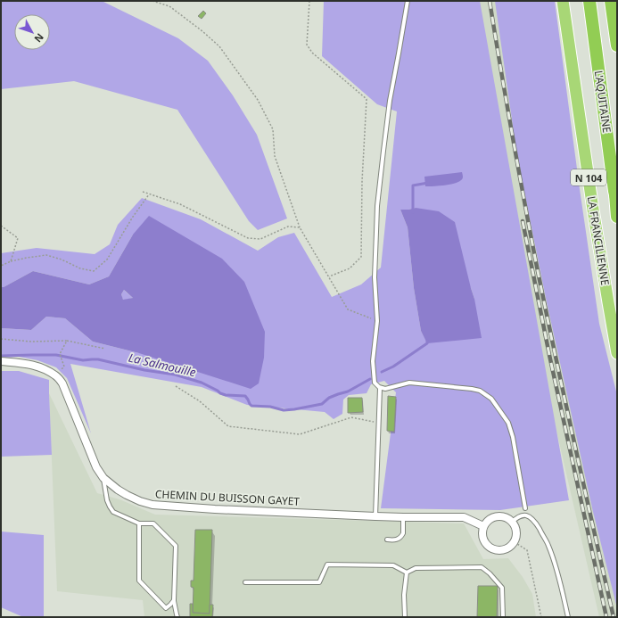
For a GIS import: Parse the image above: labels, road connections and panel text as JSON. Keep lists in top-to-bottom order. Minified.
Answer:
{"streets":{"highway":["L'AQUITAINE","N 104","LA FRANCILIENNE"],"street":["CHEMIN DU BUISSON GAYET"]},"water":["La Salmouille"],"north":"bottom right"}
